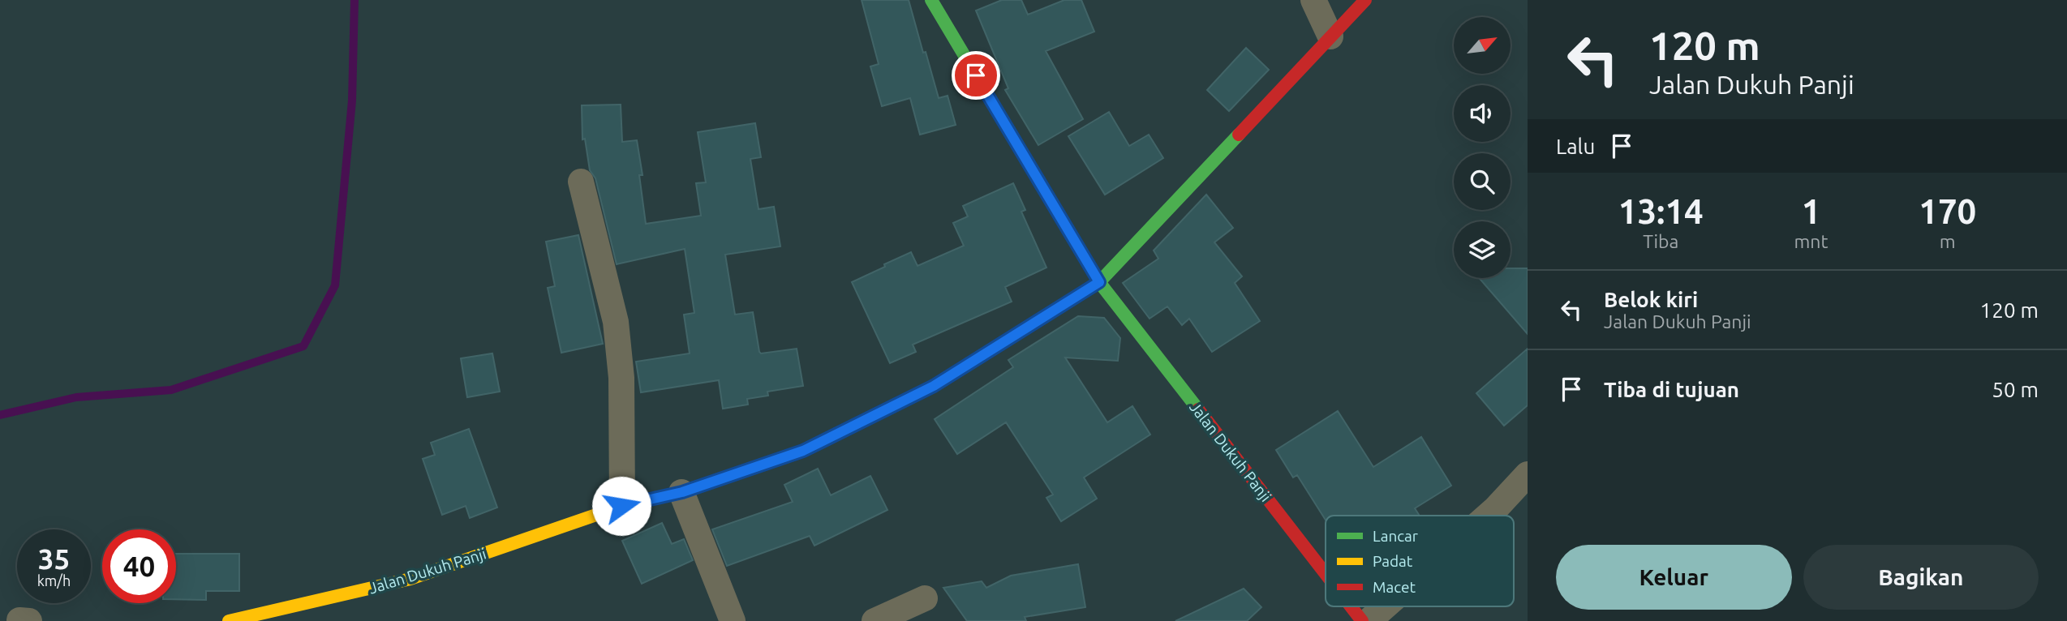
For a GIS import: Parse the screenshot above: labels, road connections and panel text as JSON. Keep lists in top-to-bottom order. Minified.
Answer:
{"streets":{"street":["Jalan Dukuh Panji"]},"legend":["Lancar","Padat","Macet"],"north":"top right","page":{"turn":["120 m","Jalan Dukuh Panji"],"then":"Lalu","eta":["13:14","Tiba","1","mnt","170","m"],"list":[{"name":"Belok kiri","note":"Jalan Dukuh Panji","value":"120 m"},{"name":"Tiba di tujuan","value":"50 m"}],"speed":"35 km/h","limit":"40","buttons":["Keluar","Bagikan"]}}
